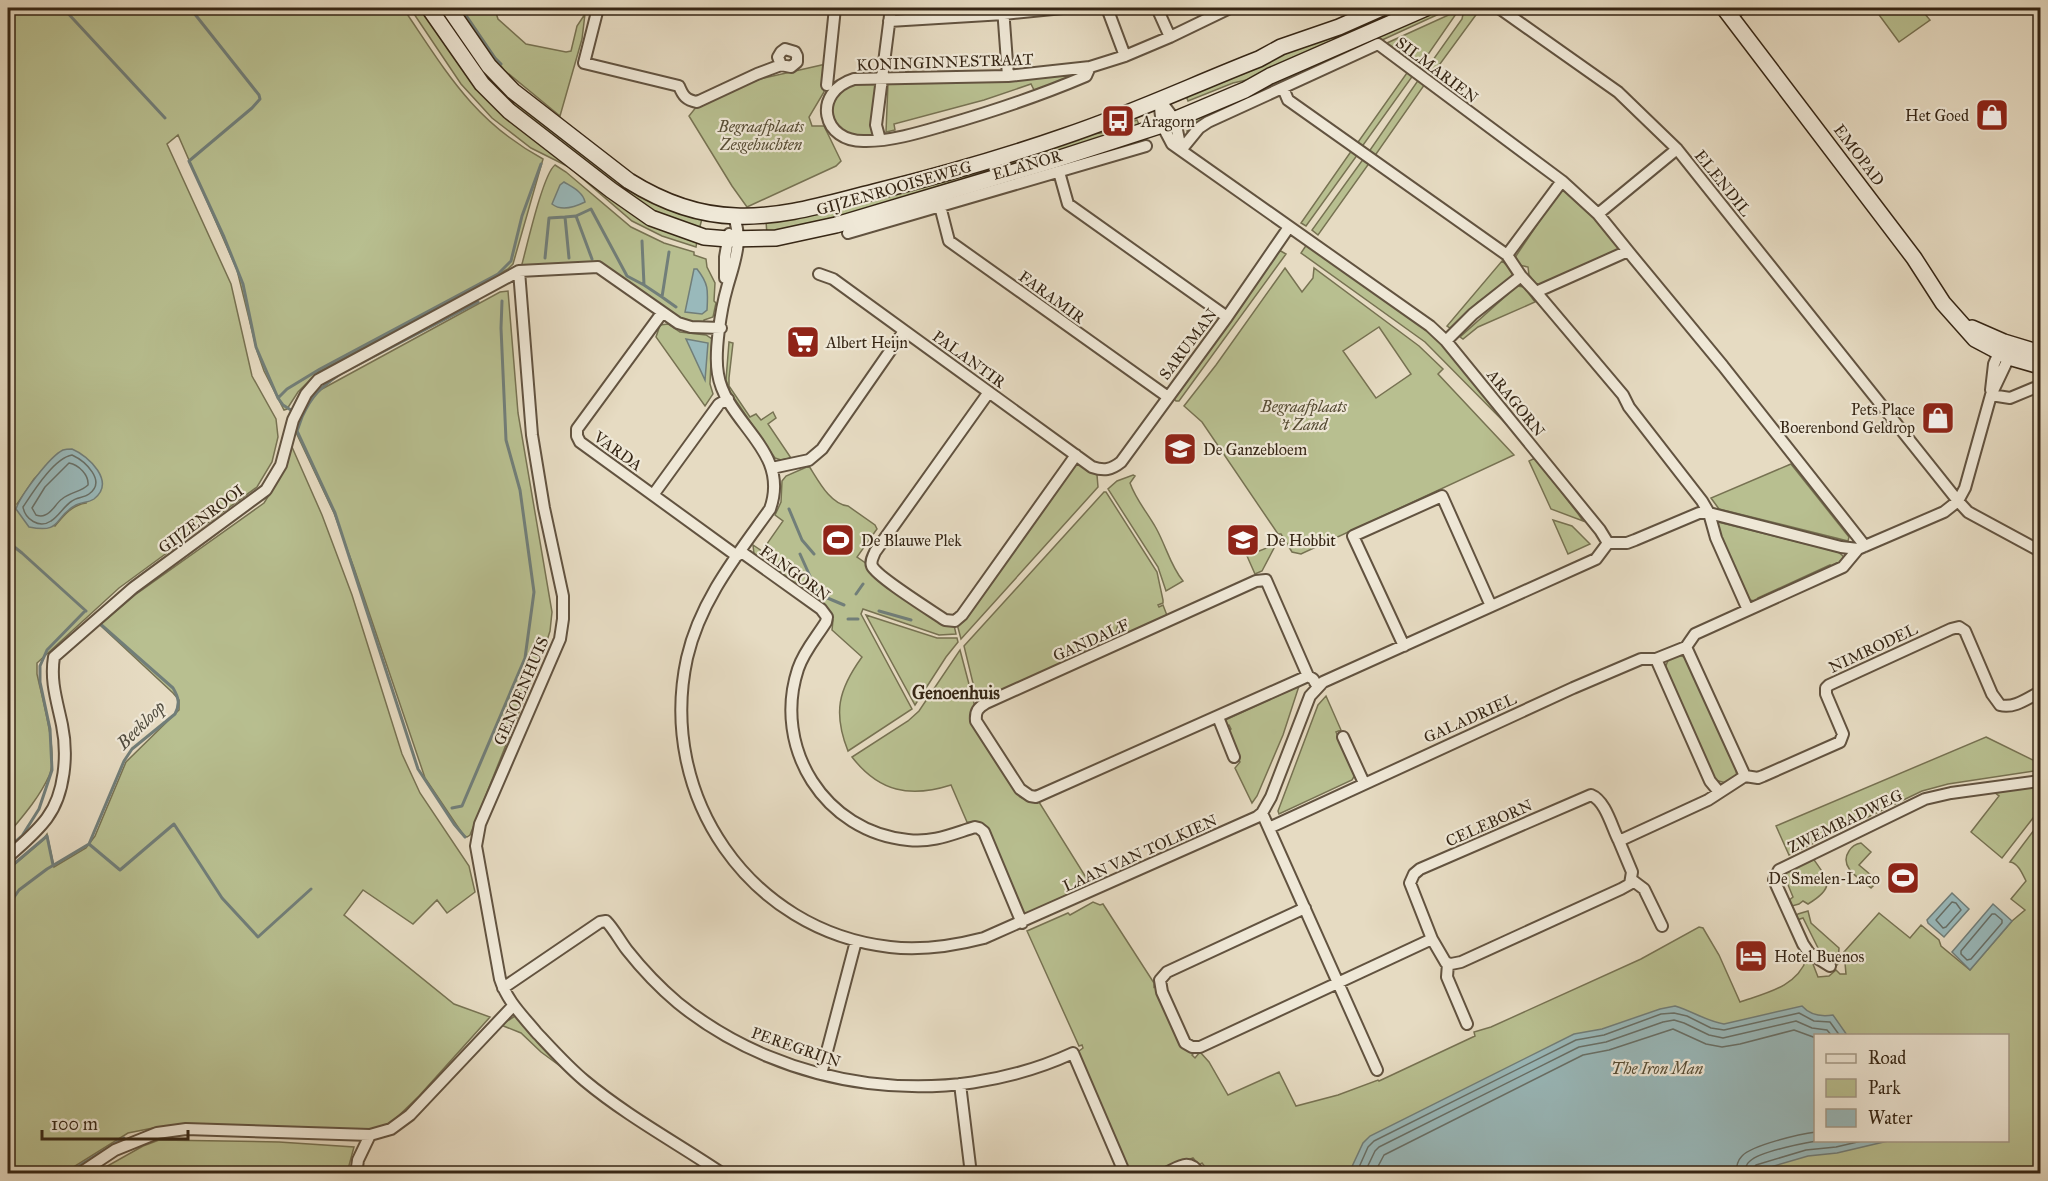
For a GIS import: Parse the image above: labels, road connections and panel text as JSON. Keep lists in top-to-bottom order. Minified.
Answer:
{"streets":{"main road":["EMOPAD","GIJZENROOISEWEG"],"street":["KONINGINNESTRAAT","SILMARIEN","ELANOR","ELENDIL","FARAMIR","SARUMAN","PALANTIR","ARAGORN","VARDA","GIJZENROOI","FANGORN","GANDALF","NIMRODEL","GENOENHUIS","GALADRIEL","ZWEMBADWEG","CELEBORN","LAAN VAN TOLKIEN","PEREGRIJN"]},"crossings":[["ELANOR","FARAMIR"],["GIJZENROOISEWEG","ARAGORN"],["GIJZENROOISEWEG","LAAN VAN TOLKIEN"],["FARAMIR","SARUMAN"],["SARUMAN","PALANTIR"],["SARUMAN","ARAGORN"],["VARDA","FANGORN"],["VARDA","LAAN VAN TOLKIEN"],["GIJZENROOI","GENOENHUIS"],["FANGORN","LAAN VAN TOLKIEN"],["GENOENHUIS","PEREGRIJN"]],"districts":["Genoenhuis"],"water":["Beekloop"],"parks":["Begraafplaats Zesgehuchten","Begraafplaats 't Zand","The Iron Man"],"places":{"shop":["Het Goed","Pets Place Boerenbond Geldrop"],"bus stop":["Aragorn"],"supermarket":["Albert Heijn"],"school or university":["De Ganzebloem","De Hobbit"],"sports":["De Blauwe Plek","De Smelen-Laco"],"hotel":["Hotel Buenos"]},"legend":["Road","Park","Water"],"scale_bar":"100 m"}
